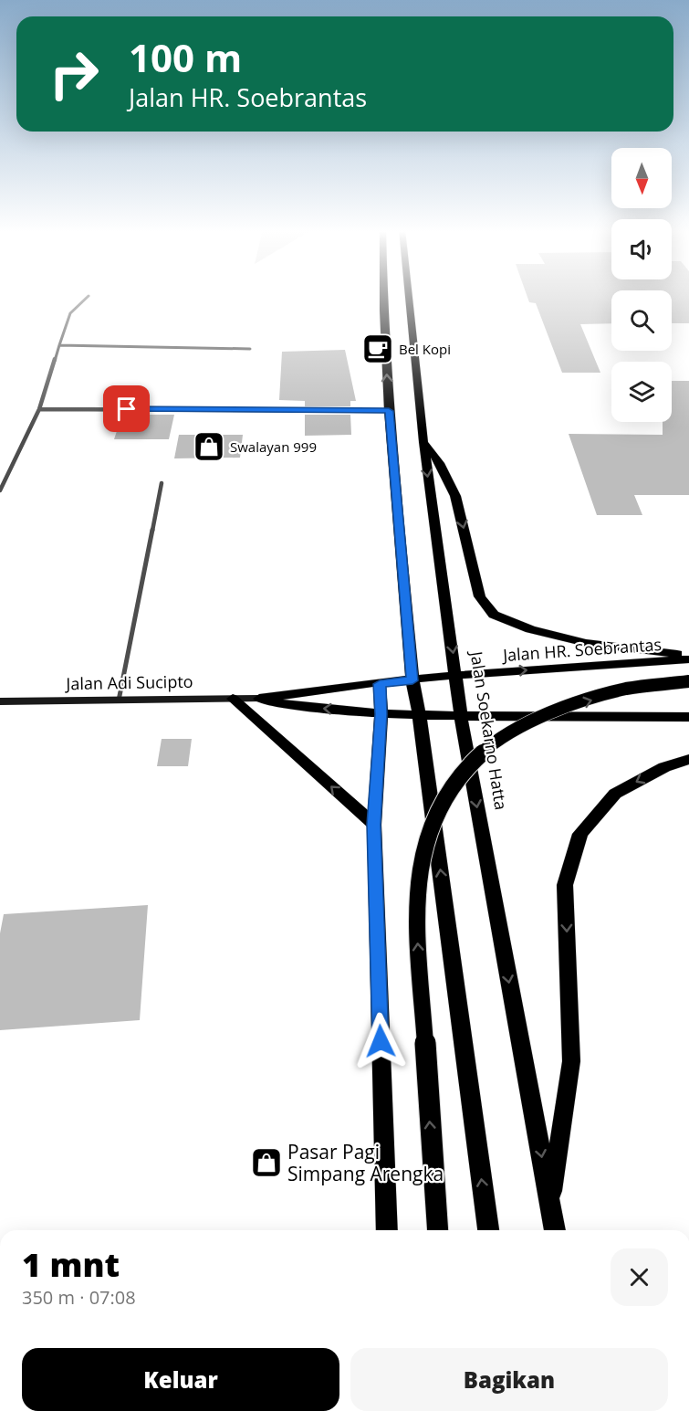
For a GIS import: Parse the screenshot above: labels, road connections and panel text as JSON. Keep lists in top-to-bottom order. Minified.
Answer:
{"streets":{"main road":["Jalan HR. Soebrantas","Jalan Adi Sucipto","Jalan Soekarno Hatta"]},"crossings":[["Jalan HR. Soebrantas","Jalan Adi Sucipto"],["Jalan HR. Soebrantas","Jalan Soekarno Hatta"]],"places":{"cafe":["Bel Kopi"],"shop":["Swalayan 999","Pasar Pagi Simpang Arengka"]},"north":"bottom","page":{"turn":["100 m","Jalan HR. Soebrantas"],"heading":["1 mnt","350 m · 07:08"],"buttons":["Keluar","Bagikan"]}}
